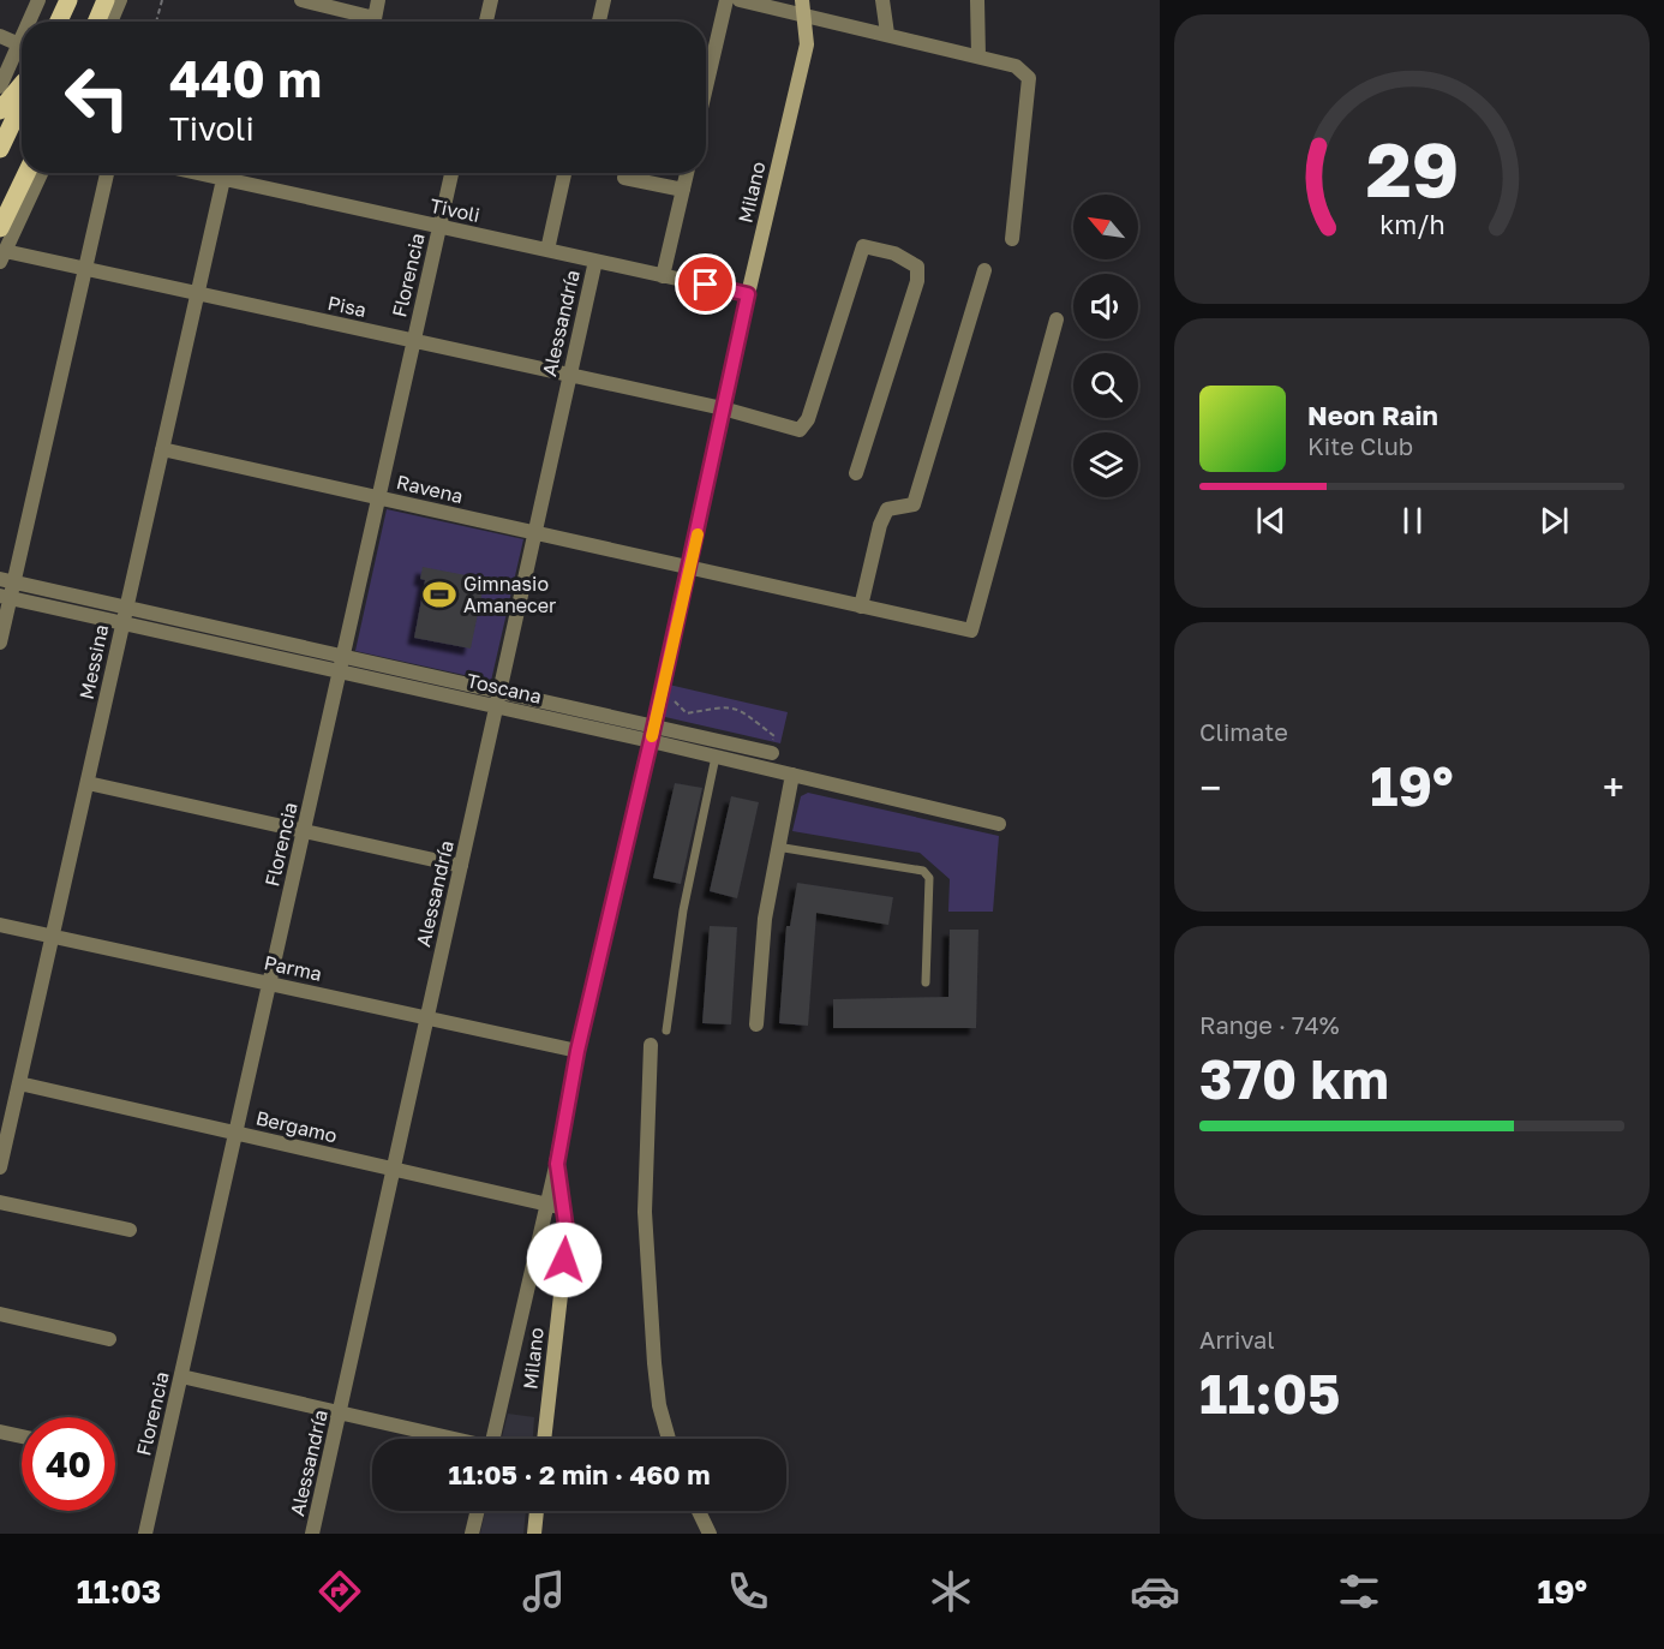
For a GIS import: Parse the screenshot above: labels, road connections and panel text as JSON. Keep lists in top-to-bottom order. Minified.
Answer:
{"streets":{"street":["Milano","Tivoli","Florencia","Pisa","Alessandría","Ravena","Messina","Toscana","Parma","Bergamo"]},"crossings":[["Milano","Tivoli"],["Milano","Pisa"],["Milano","Ravena"],["Milano","Toscana"],["Milano","Parma"],["Milano","Bergamo"],["Tivoli","Florencia"],["Tivoli","Alessandría"],["Florencia","Pisa"],["Florencia","Ravena"],["Florencia","Toscana"],["Florencia","Parma"],["Florencia","Bergamo"],["Pisa","Alessandría"],["Pisa","Messina"],["Alessandría","Ravena"],["Alessandría","Toscana"],["Alessandría","Parma"],["Alessandría","Bergamo"],["Ravena","Messina"],["Messina","Toscana"],["Messina","Parma"],["Messina","Bergamo"]],"places":{"sports":["Gimnasio Amanecer"]},"north":"top left","page":{"turn":["440 m","Tivoli"],"song":["Neon Rain","Kite Club"],"tile":["Climate",["Range · 74%","370 km"],["Arrival","11:05"]],"heat":["−","19°","+"],"limit":"40","trip":"11:05 · 2 min · 460 m","tabs":["11:03","19°"],"gauge":["29","km/h"]}}
